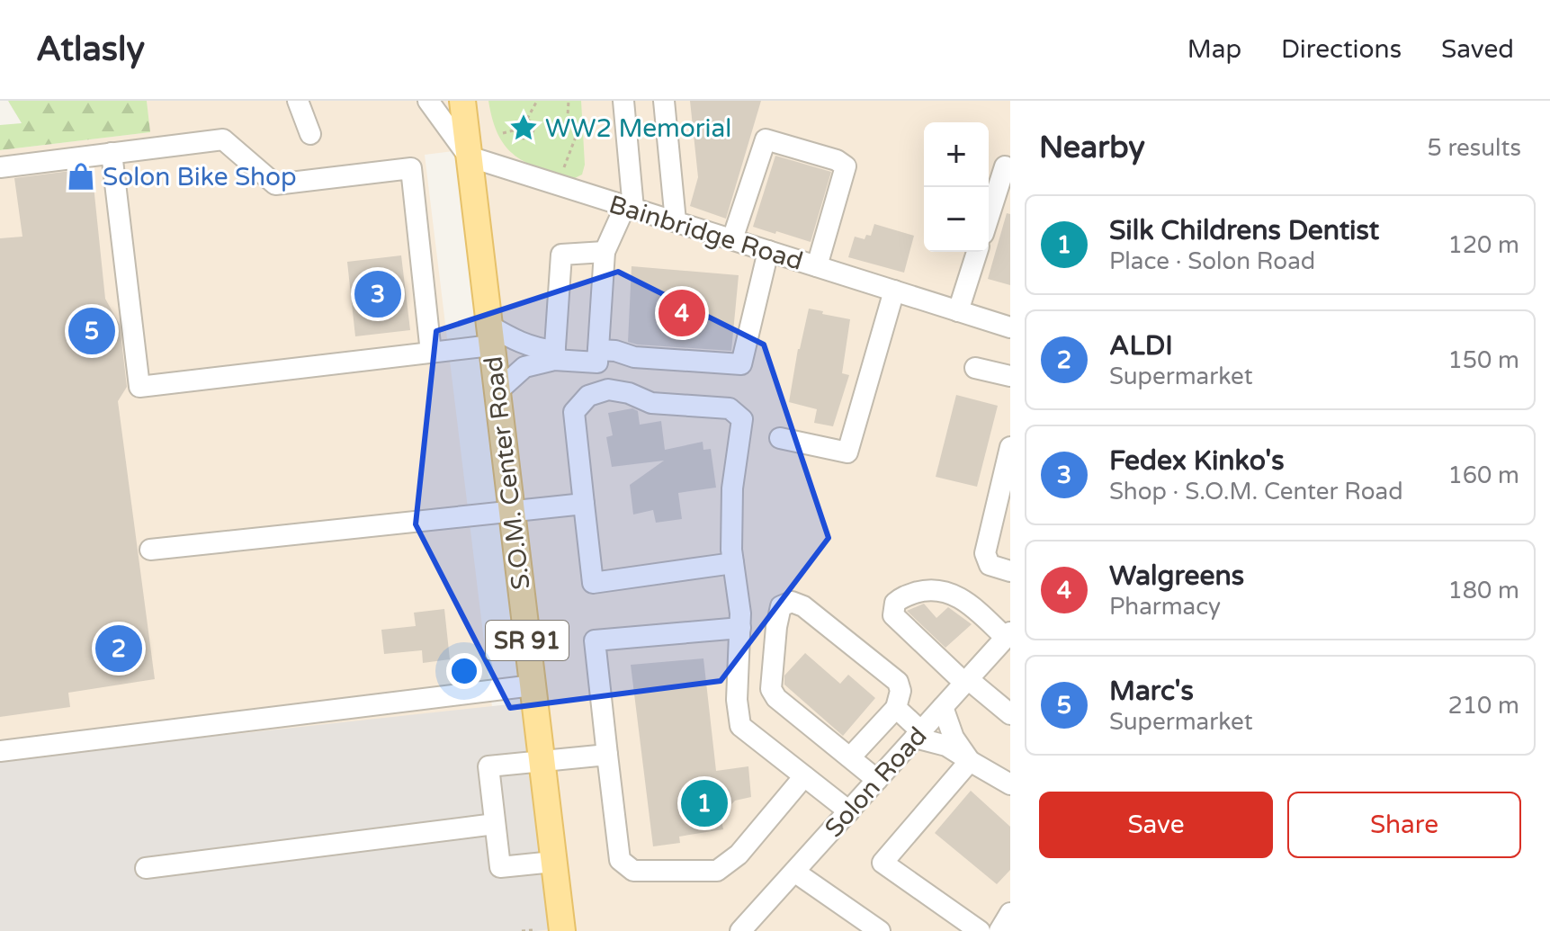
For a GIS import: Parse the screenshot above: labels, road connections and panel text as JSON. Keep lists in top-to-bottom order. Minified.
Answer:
{"streets":{"main road":["S.O.M. Center Road","SR 91"],"street":["Bainbridge Road","Solon Road"]},"crossings":[["Bainbridge Road","S.O.M. Center Road"]],"places":{"place":["WW2 Memorial"],"shop":["Solon Bike Shop"]},"page":{"header":"Atlasly","nav":["Map","Directions","Saved"],"heading":["Nearby","5 results"],"map_buttons":["+","−"],"list":[{"mark":"1","name":"Silk Childrens Dentist","note":"Place · Solon Road","value":"120 m"},{"mark":"2","name":"ALDI","note":"Supermarket","value":"150 m"},{"mark":"3","name":"Fedex Kinko's","note":"Shop · S.O.M. Center Road","value":"160 m"},{"mark":"4","name":"Walgreens","note":"Pharmacy","value":"180 m"},{"mark":"5","name":"Marc's","note":"Supermarket","value":"210 m"}],"pins":["3","4","5","2","1"],"buttons":["Save","Share"]}}
